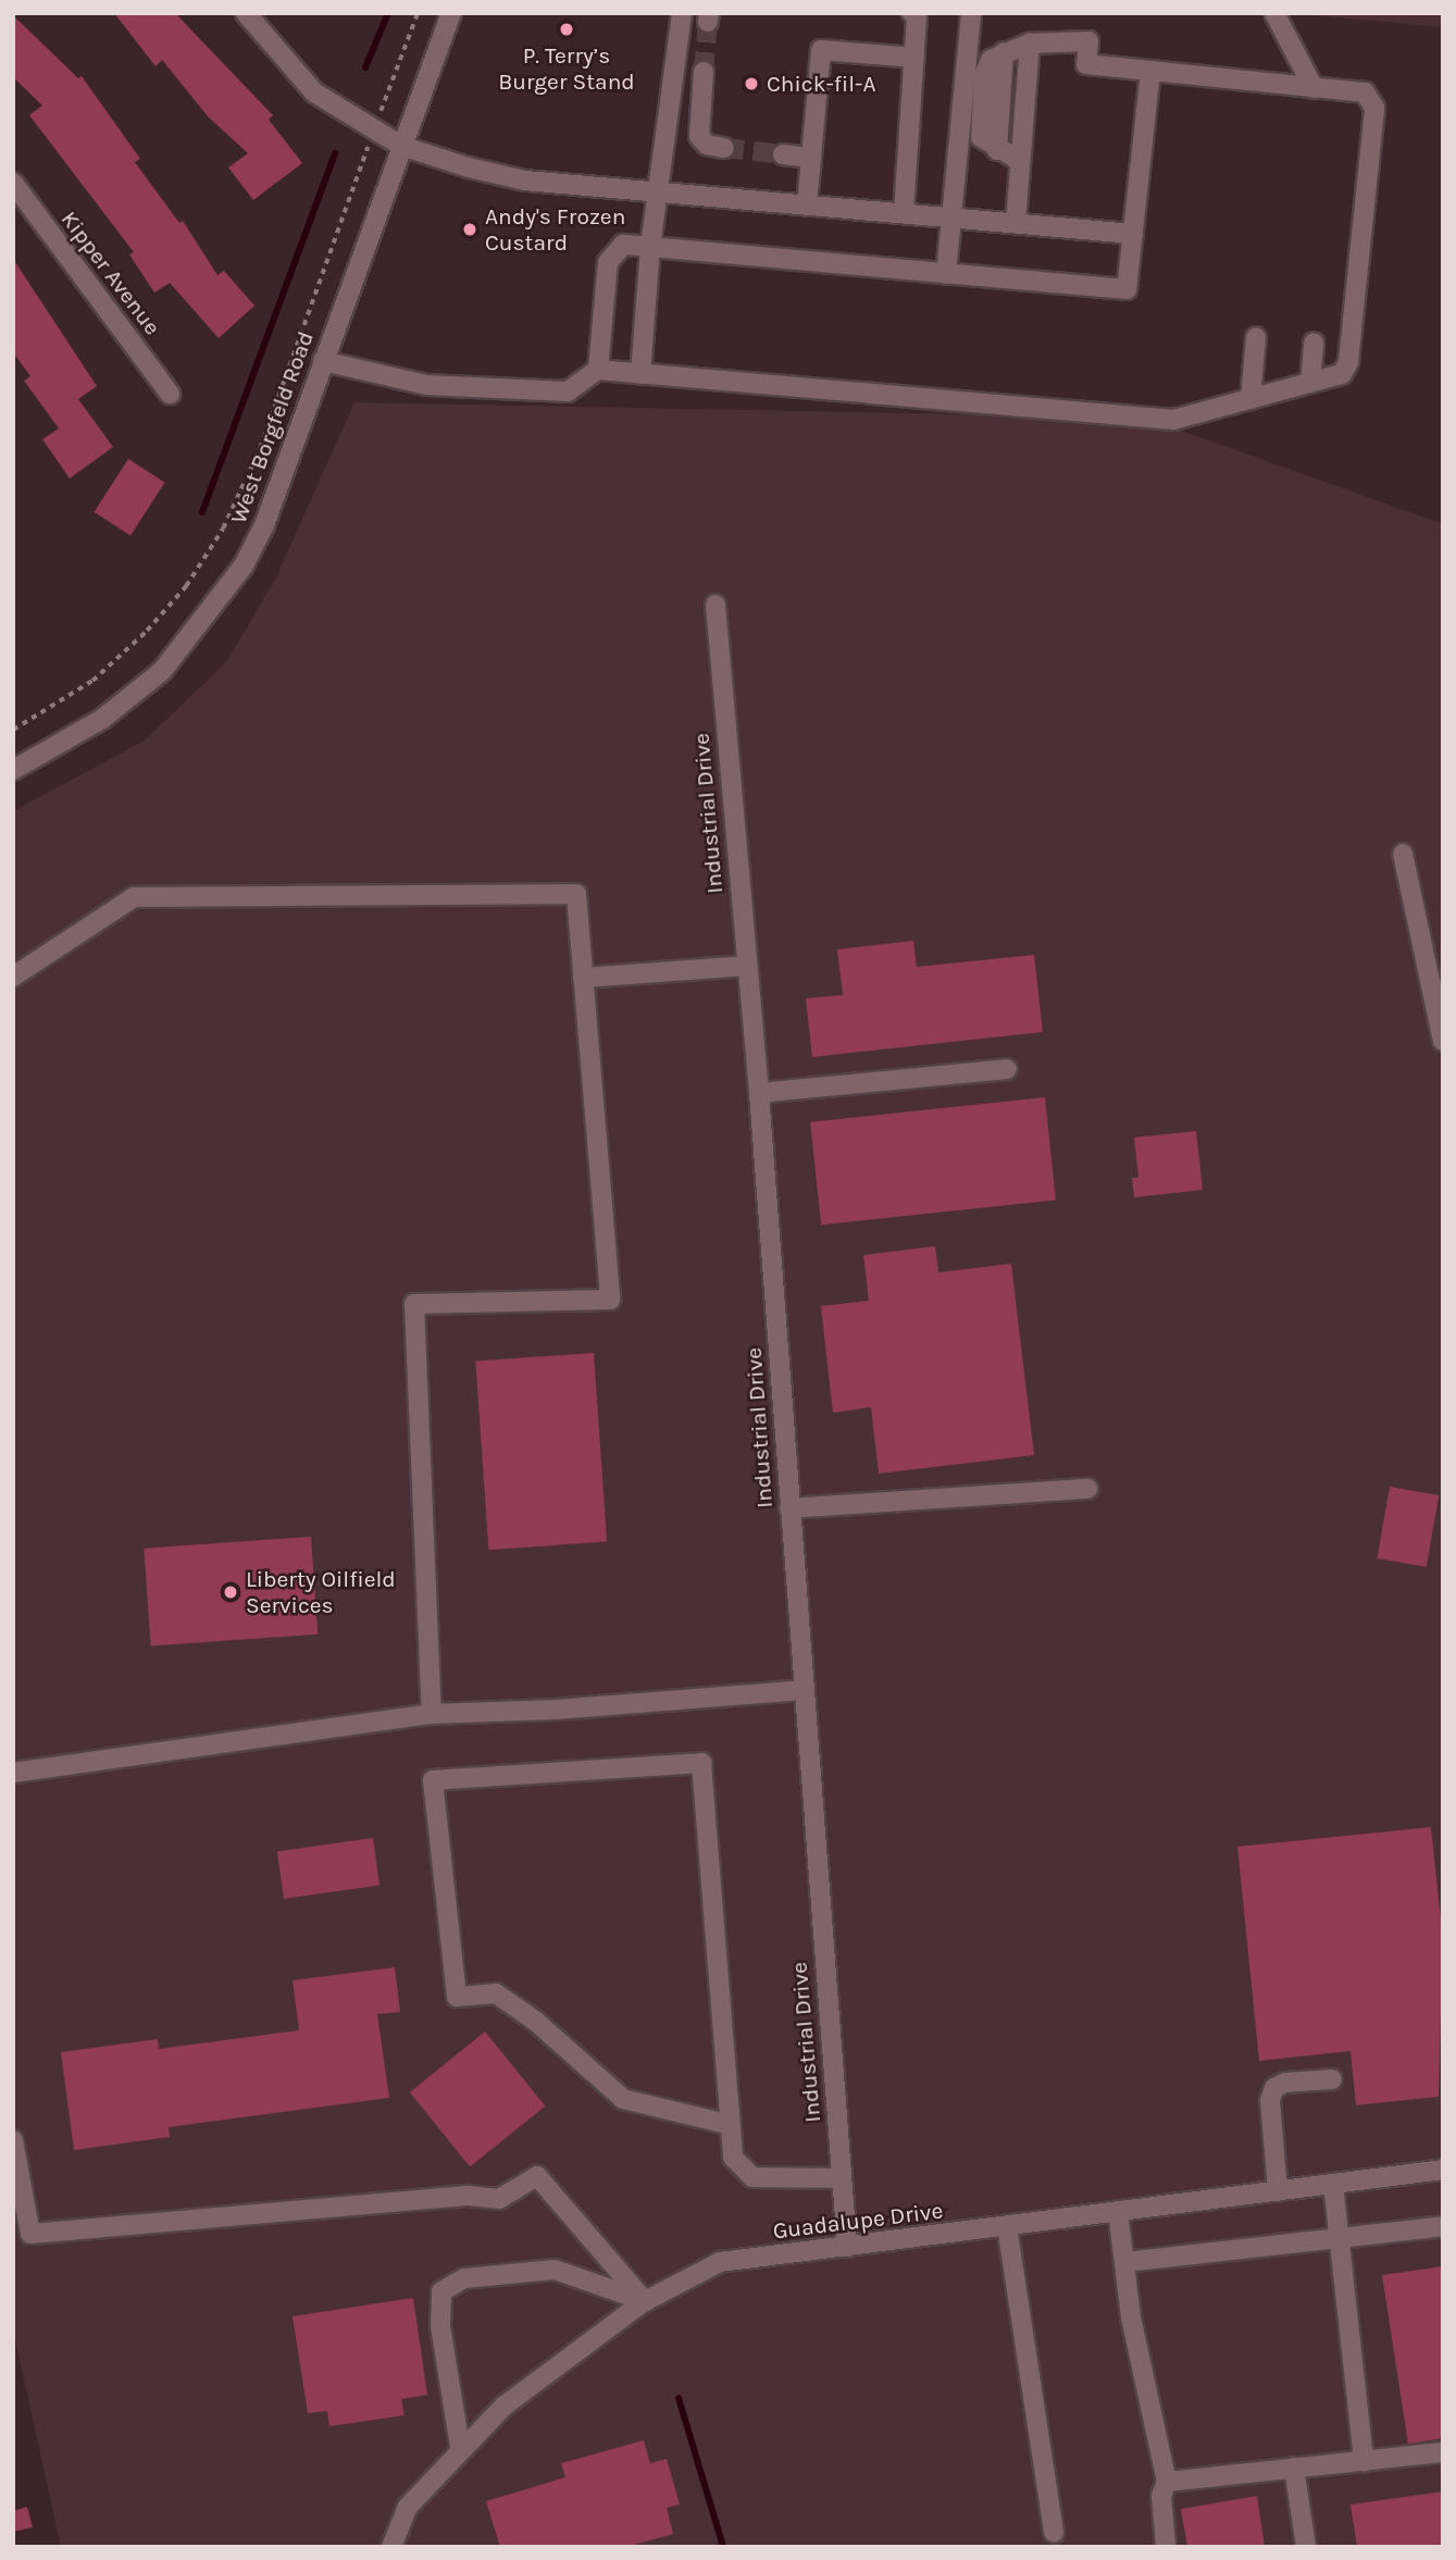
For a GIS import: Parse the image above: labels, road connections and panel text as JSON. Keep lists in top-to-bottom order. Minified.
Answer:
{"streets":{"street":["Kipper Avenue","West Borgfeld Road","Industrial Drive","Guadalupe Drive"]},"crossings":[["Industrial Drive","Guadalupe Drive"]],"places":["P. Terry’s Burger Stand","Chick-fil-A","Andy's Frozen Custard","Liberty Oilfield Services"]}
